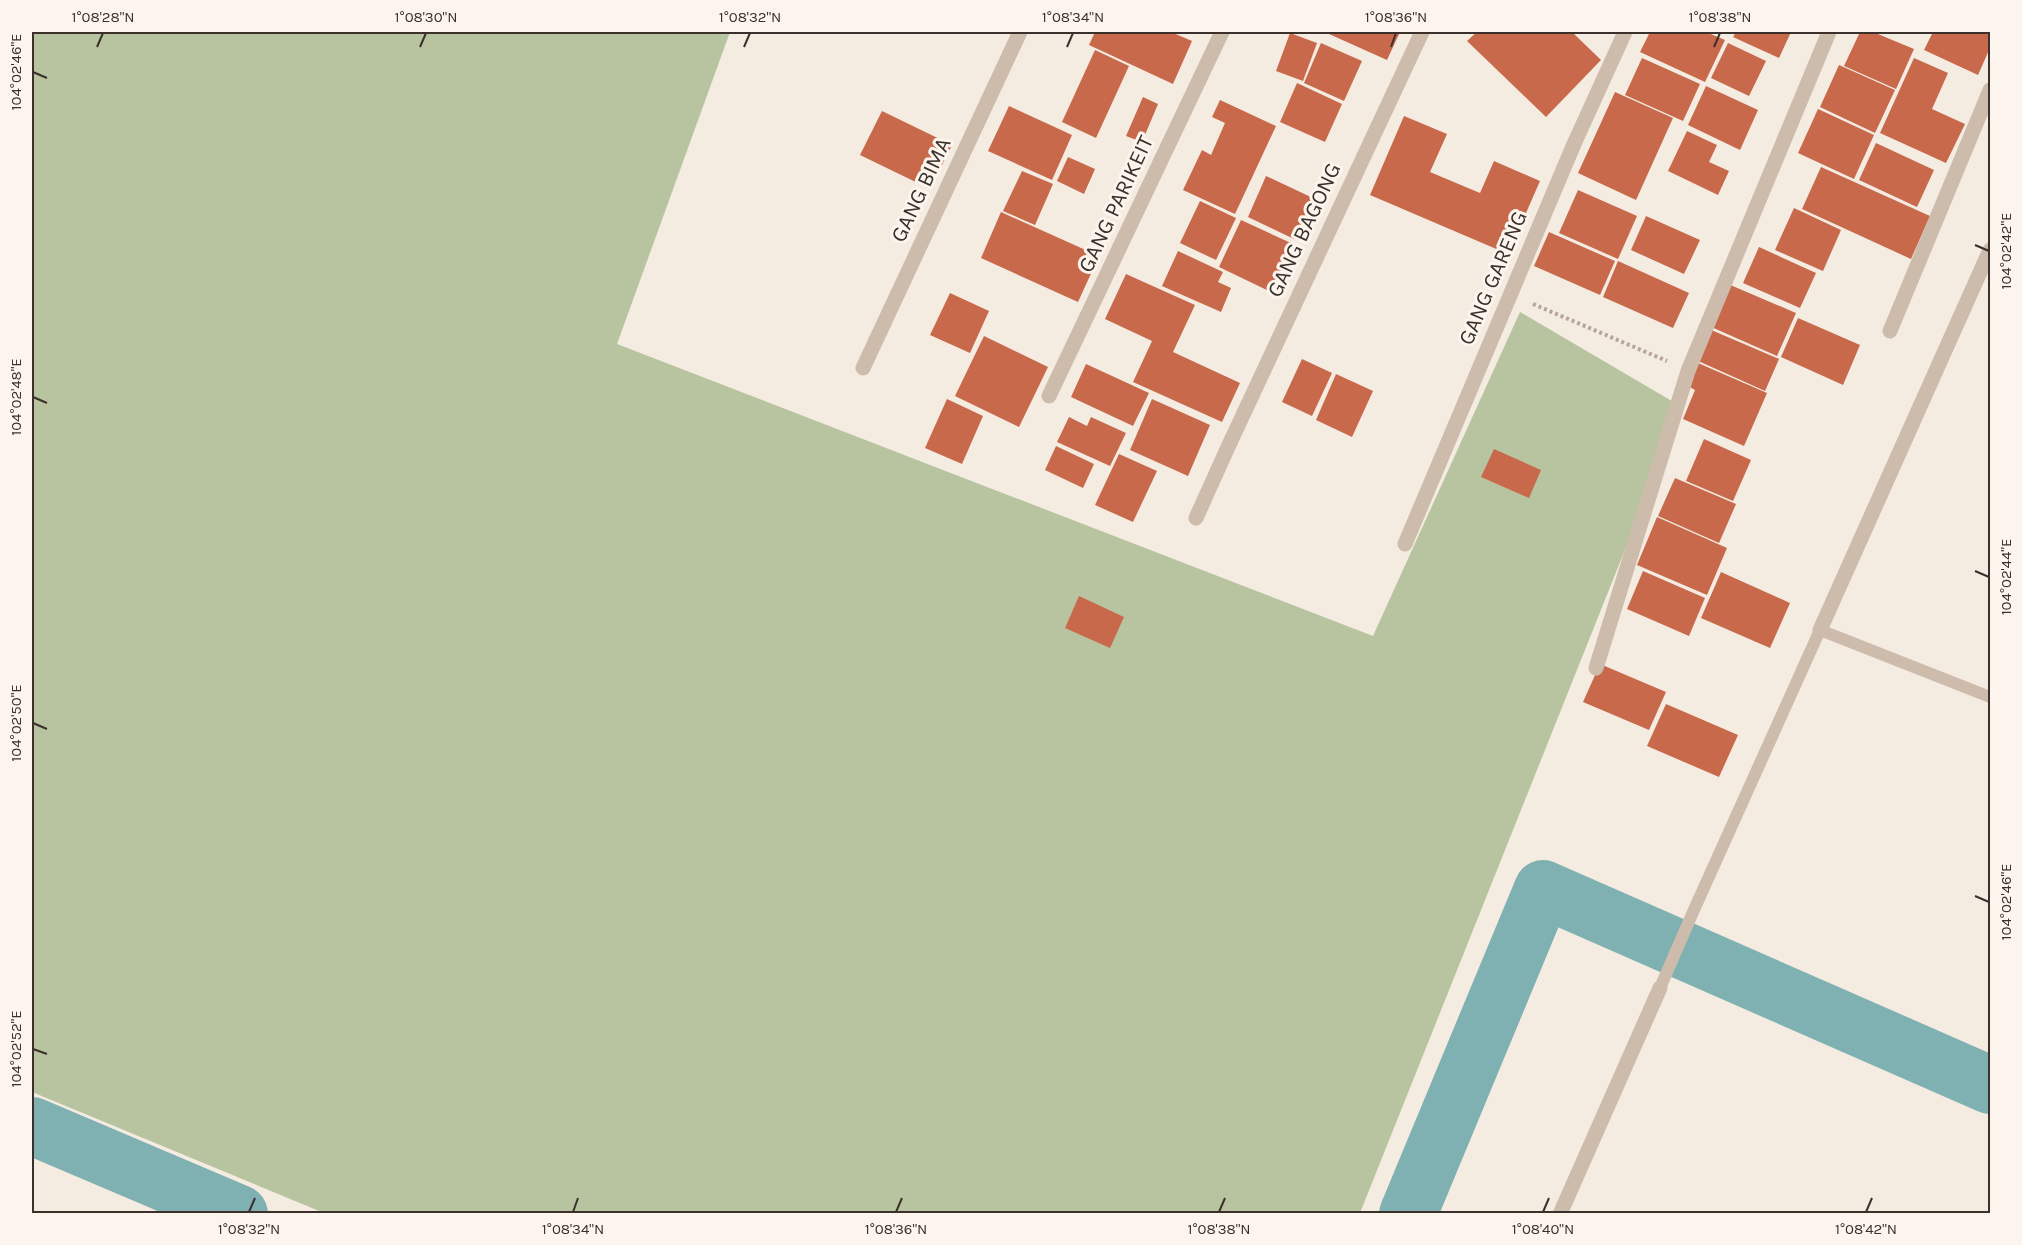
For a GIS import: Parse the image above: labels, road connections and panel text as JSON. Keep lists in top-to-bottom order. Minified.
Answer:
{"streets":{"street":["GANG BIMA","GANG PARIKEIT","GANG BAGONG","GANG GARENG"]},"coordinates":["1°08'28\"N","1°08'30\"N","1°08'32\"N","1°08'34\"N","1°08'36\"N","1°08'38\"N","104°02'46\"E","104°02'42\"E","104°02'48\"E","104°02'44\"E","104°02'50\"E","104°02'52\"E","1°08'40\"N","1°08'42\"N"]}
